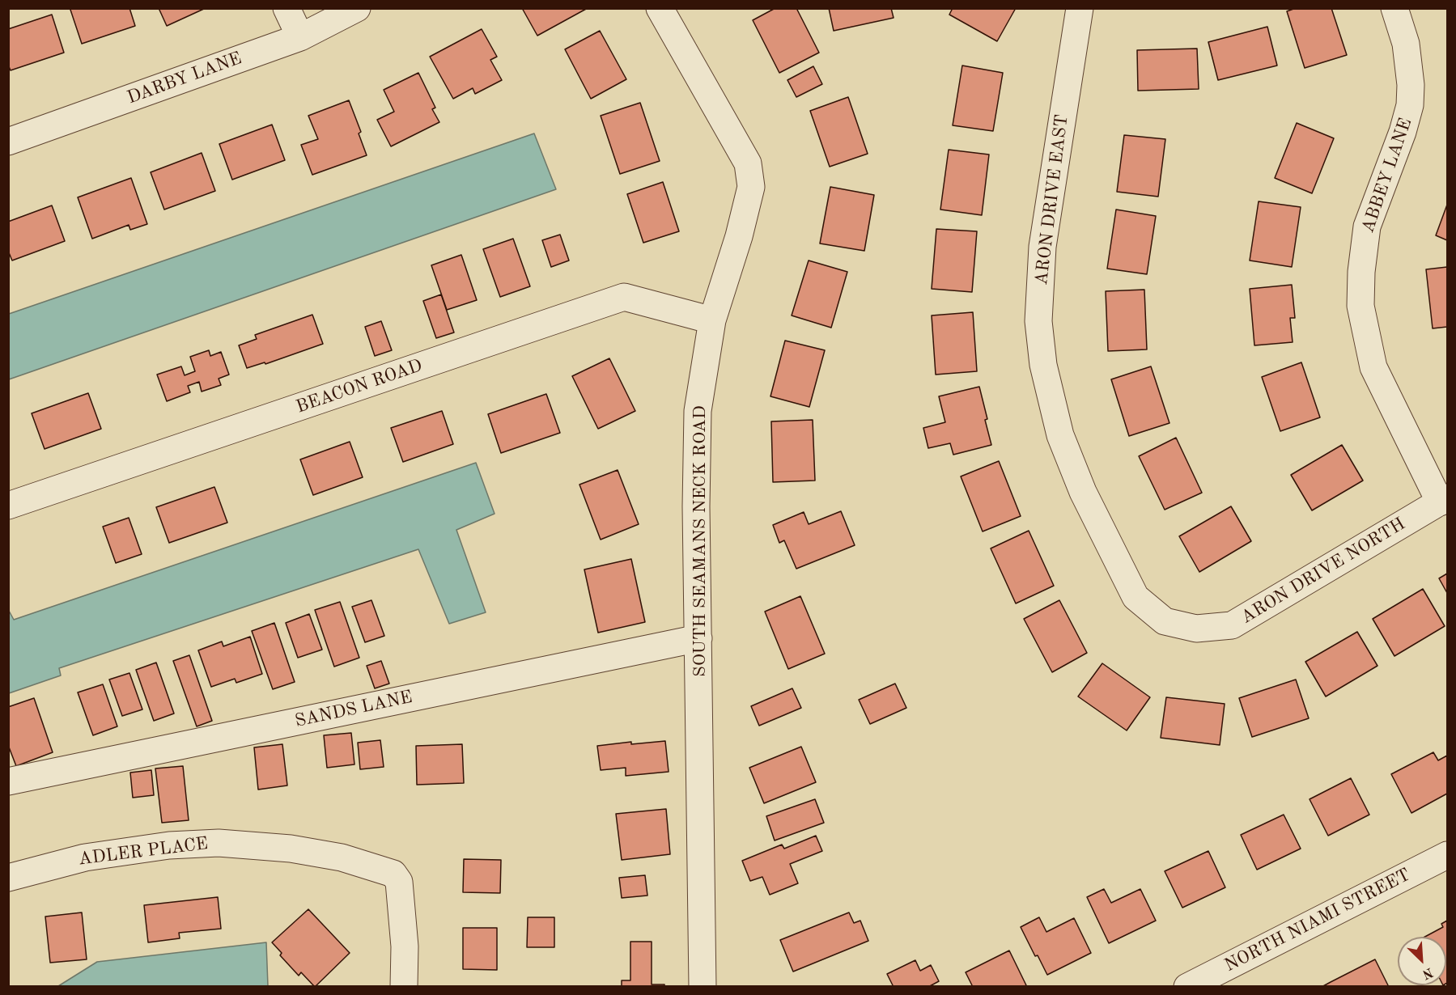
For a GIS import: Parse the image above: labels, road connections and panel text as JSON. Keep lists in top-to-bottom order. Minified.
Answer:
{"streets":{"street":["DARBY LANE","ABBEY LANE","ARON DRIVE EAST","BEACON ROAD","SOUTH SEAMANS NECK ROAD","ARON DRIVE NORTH","SANDS LANE","ADLER PLACE","NORTH NIAMI STREET"]},"crossings":[["ABBEY LANE","ARON DRIVE NORTH"],["ARON DRIVE EAST","ARON DRIVE NORTH"],["BEACON ROAD","SOUTH SEAMANS NECK ROAD"],["SOUTH SEAMANS NECK ROAD","SANDS LANE"]],"north":"bottom right"}
